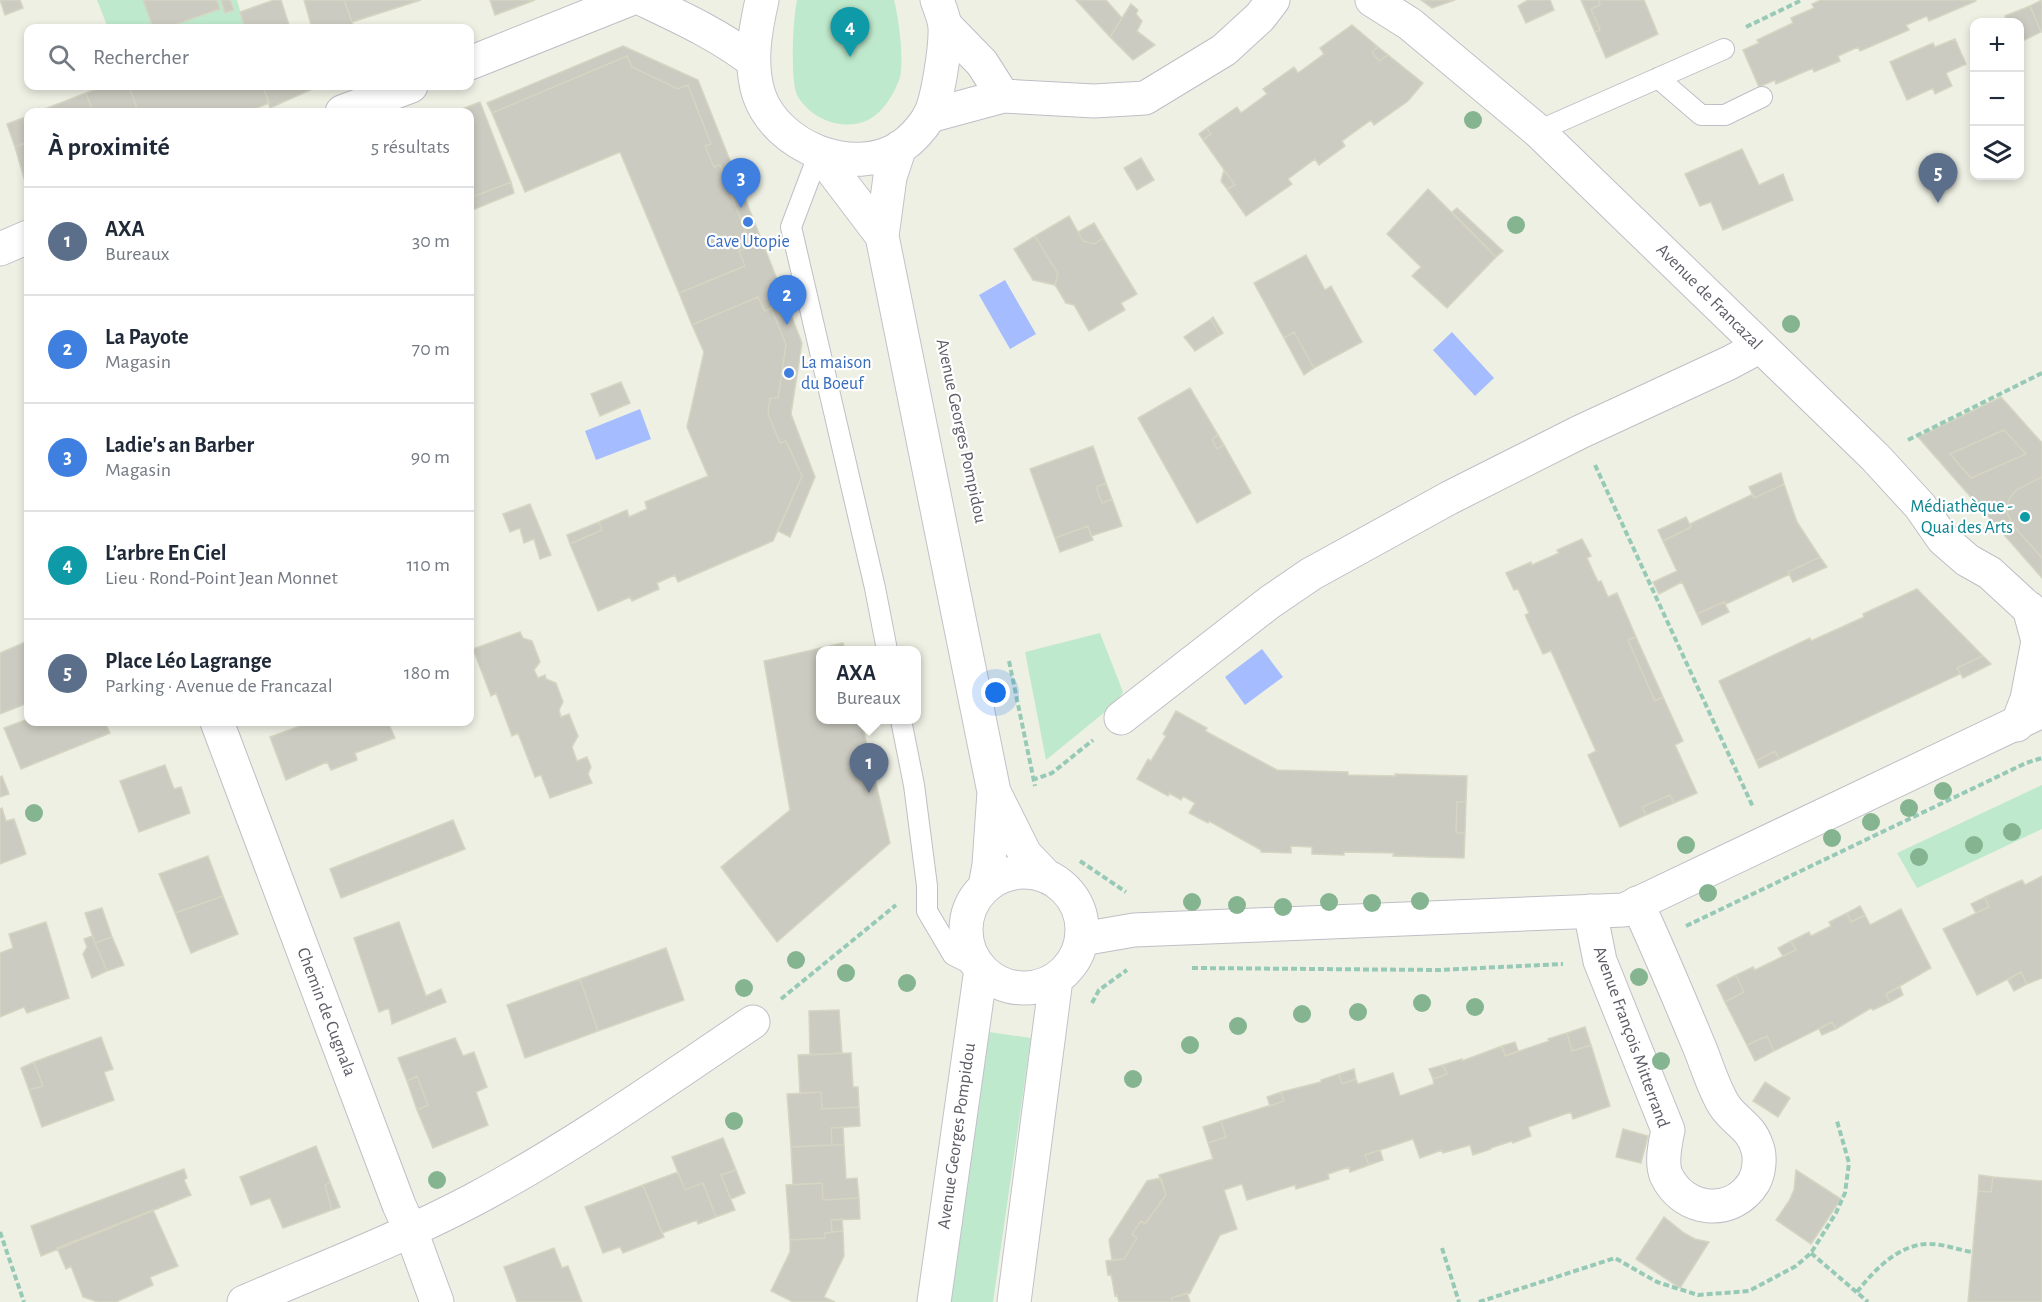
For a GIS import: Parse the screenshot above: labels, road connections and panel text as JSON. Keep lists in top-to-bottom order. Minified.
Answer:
{"streets":{"street":["Avenue de Francazal","Avenue Georges Pompidou","Chemin de Cugnala","Avenue François Mitterrand"]},"places":["Cave Utopie","La maison du Boeuf","Médiathèque - Quai des Arts"],"page":{"pins":["4","5","3","2","1"],"map_buttons":["+","−"],"search":"Rechercher","heading":["À proximité","5 résultats"],"list":[{"mark":"1","name":"AXA","note":"Bureaux","value":"30 m"},{"mark":"2","name":"La Payote","note":"Magasin","value":"70 m"},{"mark":"3","name":"Ladie's an Barber","note":"Magasin","value":"90 m"},{"mark":"4","name":"L’arbre En Ciel","note":"Lieu · Rond-Point Jean Monnet","value":"110 m"},{"mark":"5","name":"Place Léo Lagrange","note":"Parking · Avenue de Francazal","value":"180 m"}],"popup":["AXA","Bureaux"]}}
